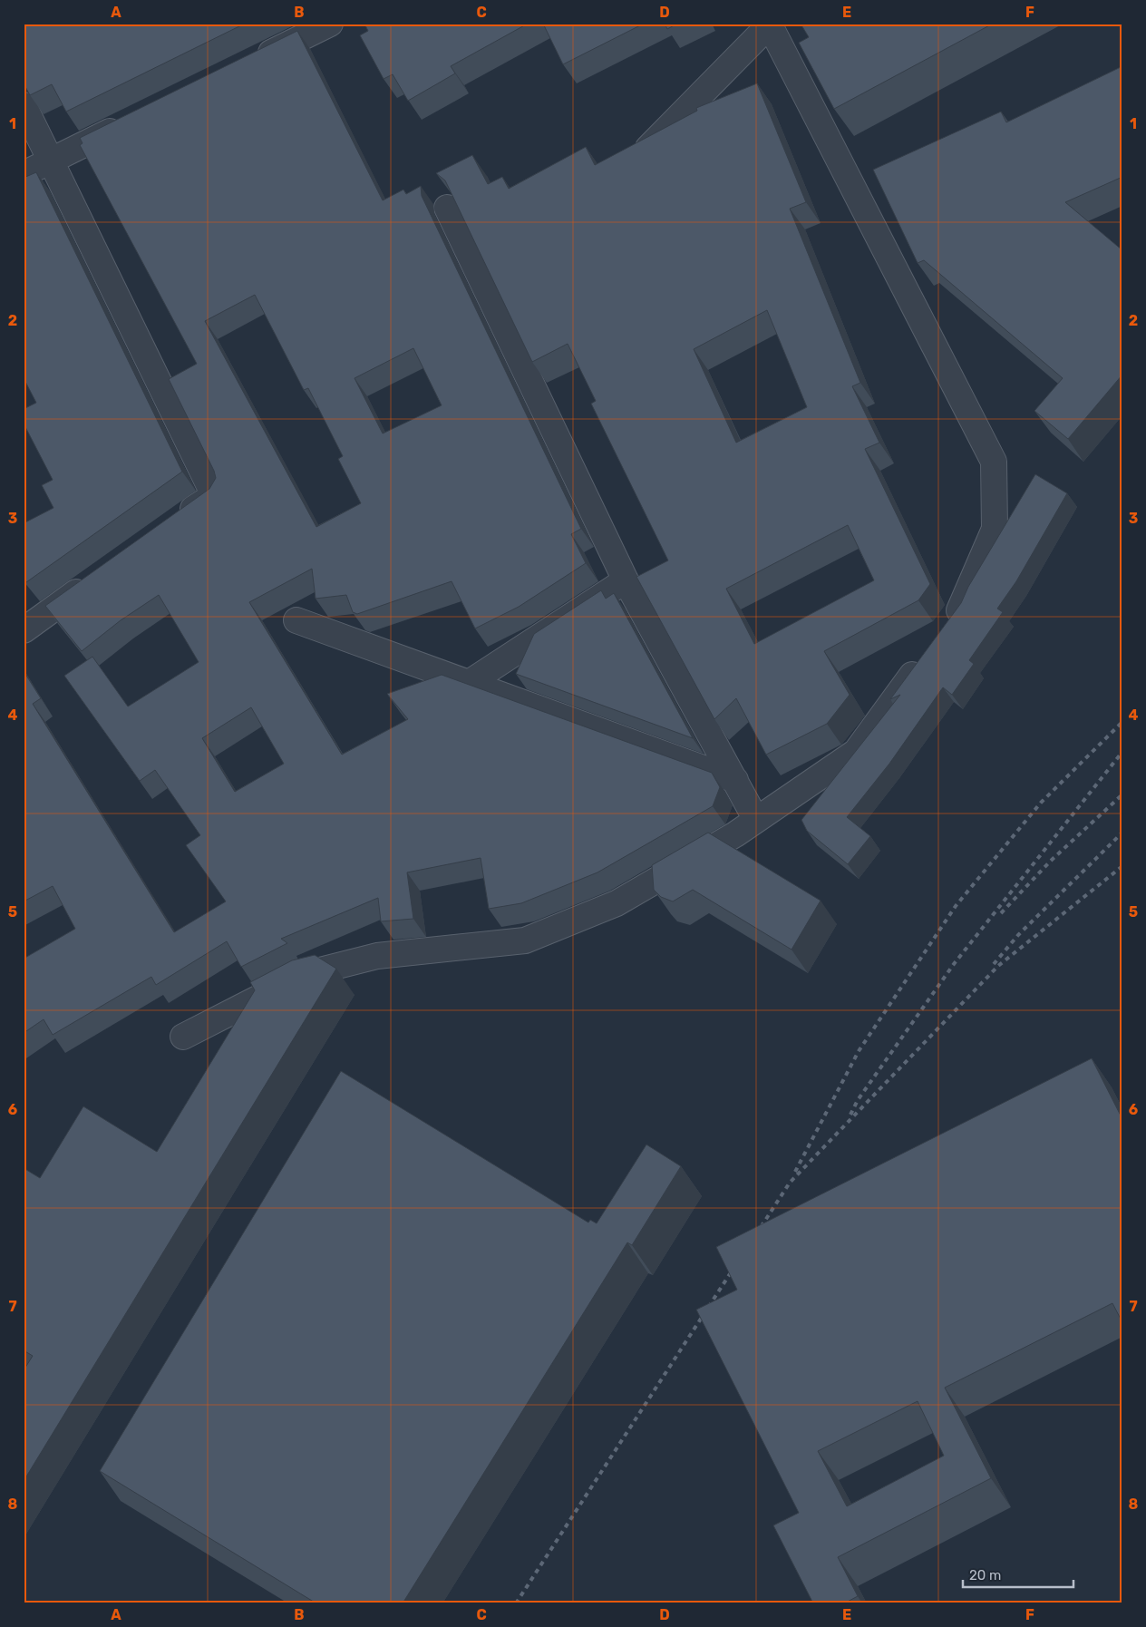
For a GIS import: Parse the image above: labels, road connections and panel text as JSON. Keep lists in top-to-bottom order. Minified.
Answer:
{"scale_bar":"20 m","grid":{"columns":["A","B","C","D","E","F"],"rows":["1","2","3","4","5","6","7","8"]}}
